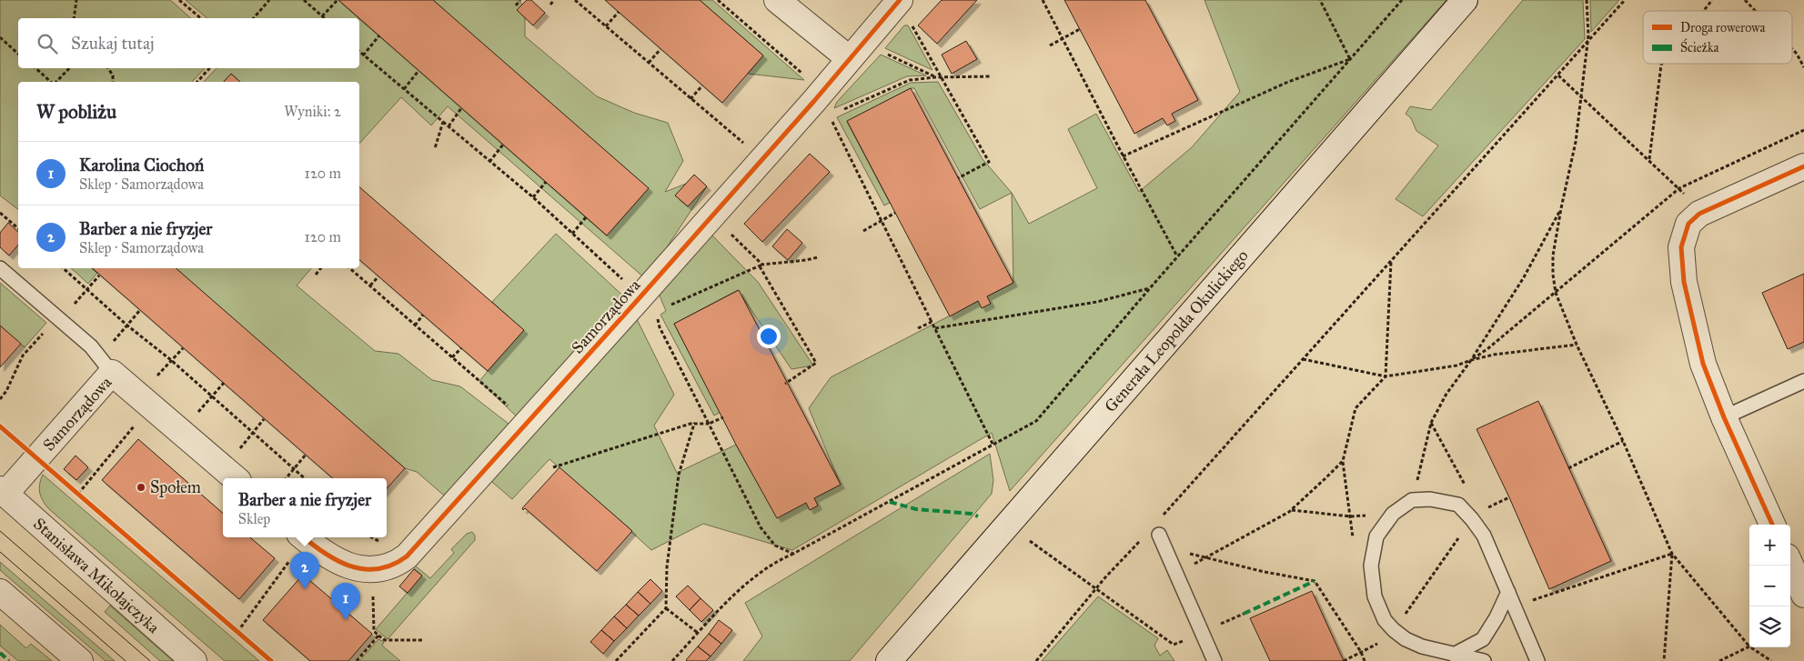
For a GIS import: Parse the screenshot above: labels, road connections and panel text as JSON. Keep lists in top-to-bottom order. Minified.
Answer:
{"streets":{"street":["Samorządowa","Generała Leopolda Okulickiego","Stanisława Mikołajczyka"]},"crossings":[["Samorządowa","Stanisława Mikołajczyka"]],"places":["Społem"],"legend":["Droga rowerowa","Ścieżka"],"page":{"search":"Szukaj tutaj","heading":["W pobliżu","Wyniki: 2"],"list":[{"mark":"1","name":"Karolina Ciochoń","note":"Sklep · Samorządowa","value":"120 m"},{"mark":"2","name":"Barber a nie fryzjer","note":"Sklep · Samorządowa","value":"120 m"}],"popup":["Barber a nie fryzjer","Sklep"],"map_buttons":["+","−"],"pins":["2","1"]}}
